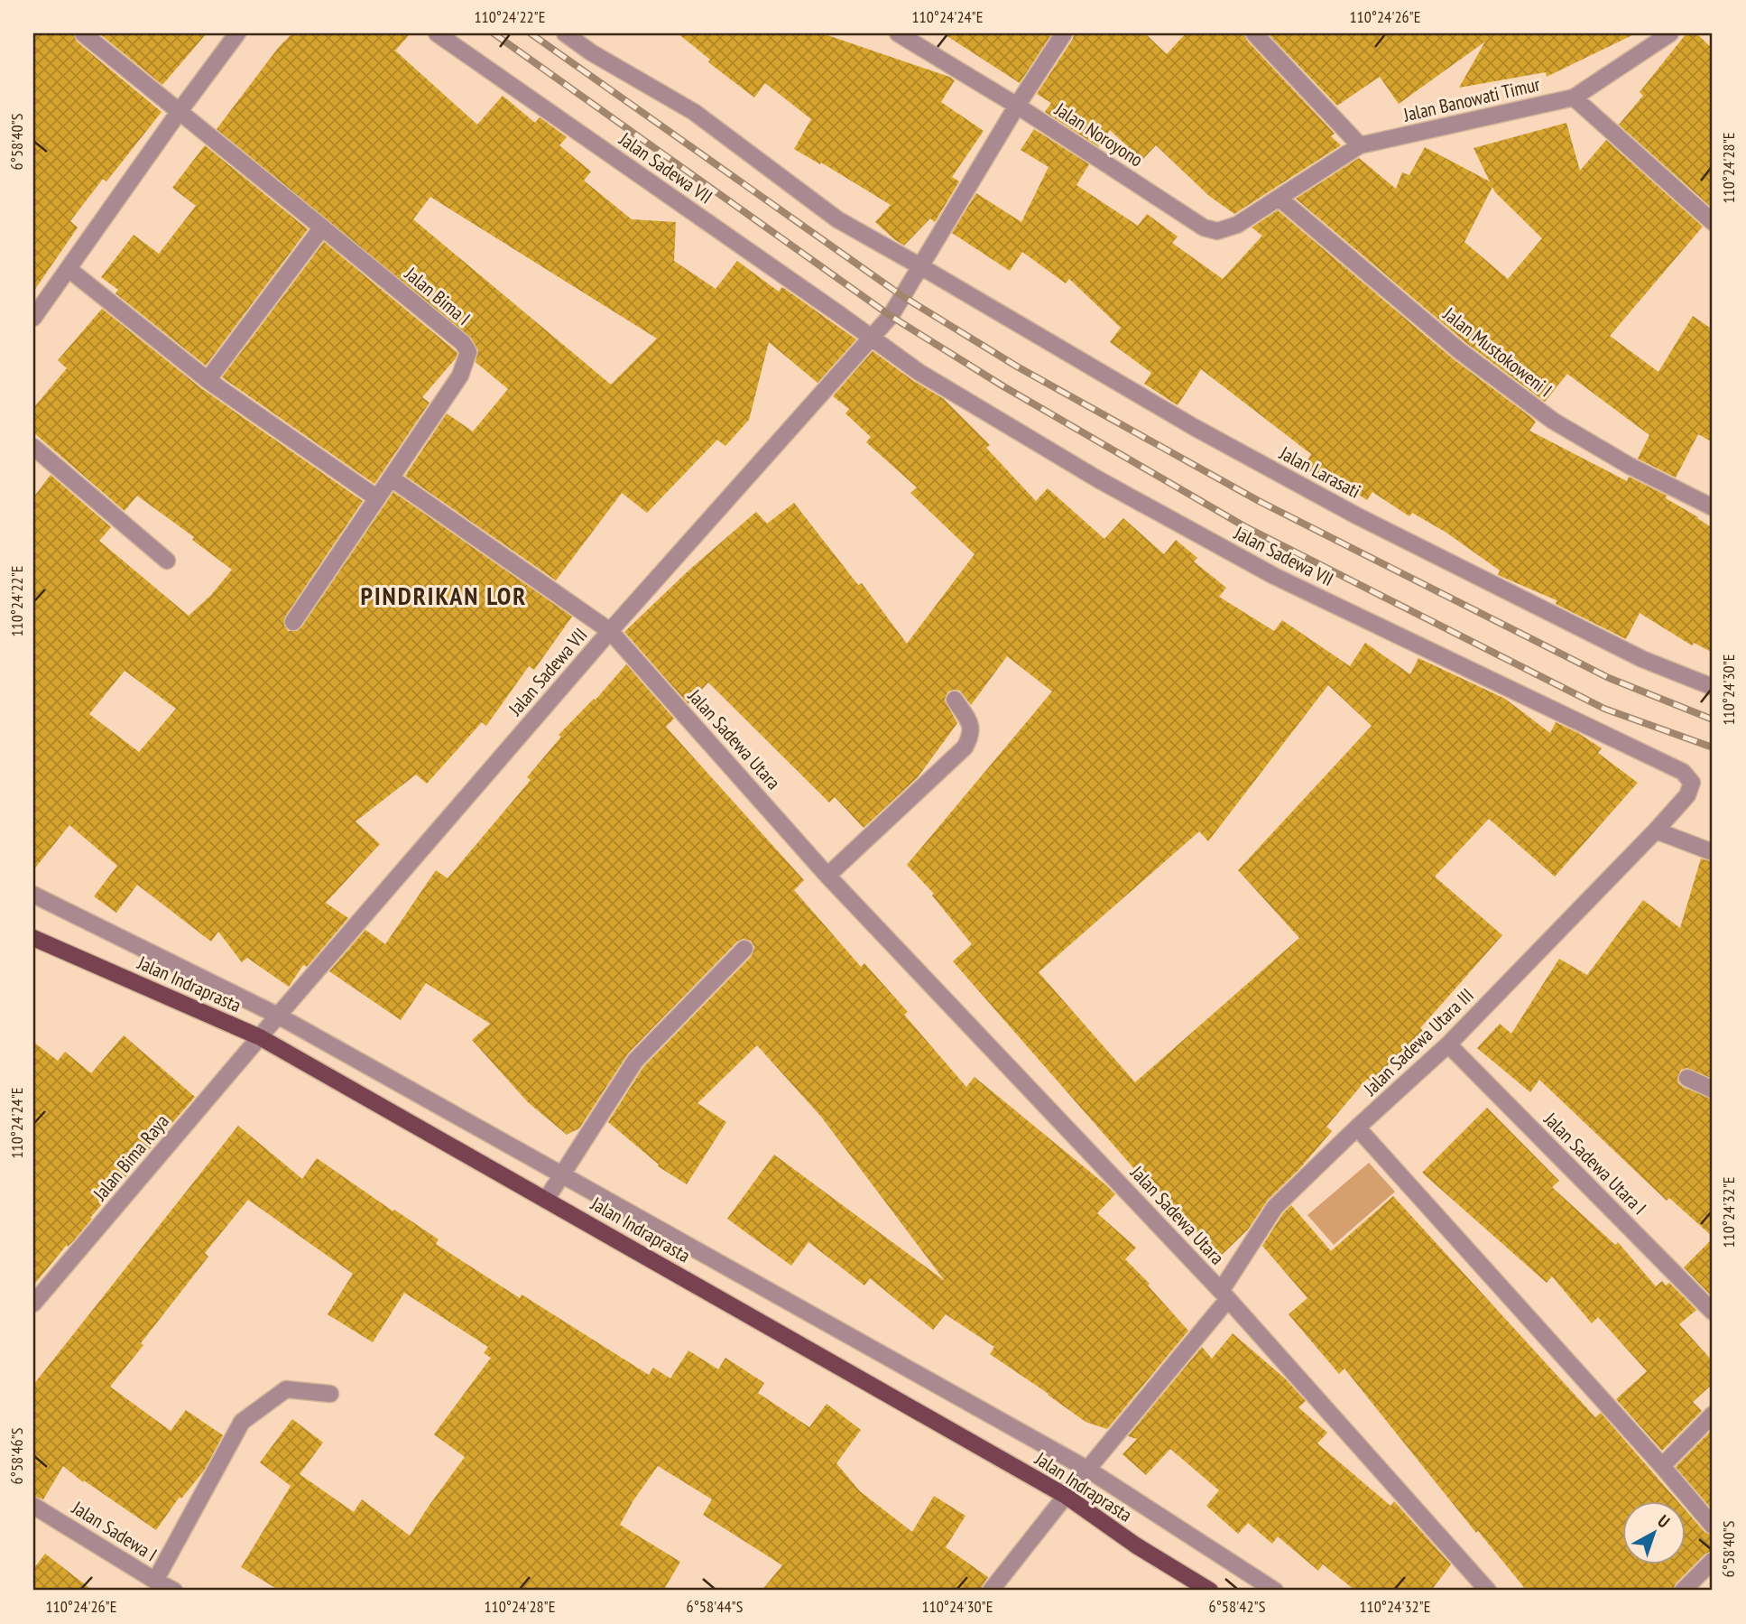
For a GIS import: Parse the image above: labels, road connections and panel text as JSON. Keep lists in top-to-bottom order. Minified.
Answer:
{"streets":{"main road":["Jalan Indraprasta"],"street":["Jalan Banowati Timur","Jalan Noroyono","Jalan Sadewa VII","Jalan Bima I","Jalan Mustokoweni I","Jalan Larasati","Jalan Sadewa Utara","Jalan Sadewa Utara III","Jalan Bima Raya","Jalan Sadewa Utara I","Jalan Sadewa I"]},"crossings":[["Jalan Banowati Timur","Jalan Noroyono"],["Jalan Banowati Timur","Jalan Mustokoweni I"],["Jalan Noroyono","Jalan Sadewa VII"],["Jalan Noroyono","Jalan Mustokoweni I"],["Jalan Sadewa VII","Jalan Larasati"],["Jalan Sadewa VII","Jalan Sadewa Utara"],["Jalan Sadewa VII","Jalan Indraprasta"],["Jalan Sadewa VII","Jalan Sadewa Utara III"],["Jalan Sadewa VII","Jalan Bima Raya"],["Jalan Sadewa Utara","Jalan Sadewa Utara III"],["Jalan Indraprasta","Jalan Sadewa Utara III"],["Jalan Indraprasta","Jalan Bima Raya"],["Jalan Sadewa Utara III","Jalan Sadewa Utara I"]],"districts":["PINDRIKAN LOR"],"north":"top right","coordinates":["110°24'22\"E","110°24'24\"E","110°24'26\"E","6°58'40\"S","110°24'28\"E","110°24'30\"E","110°24'32\"E","6°58'46\"S","6°58'44\"S","6°58'42\"S"]}
